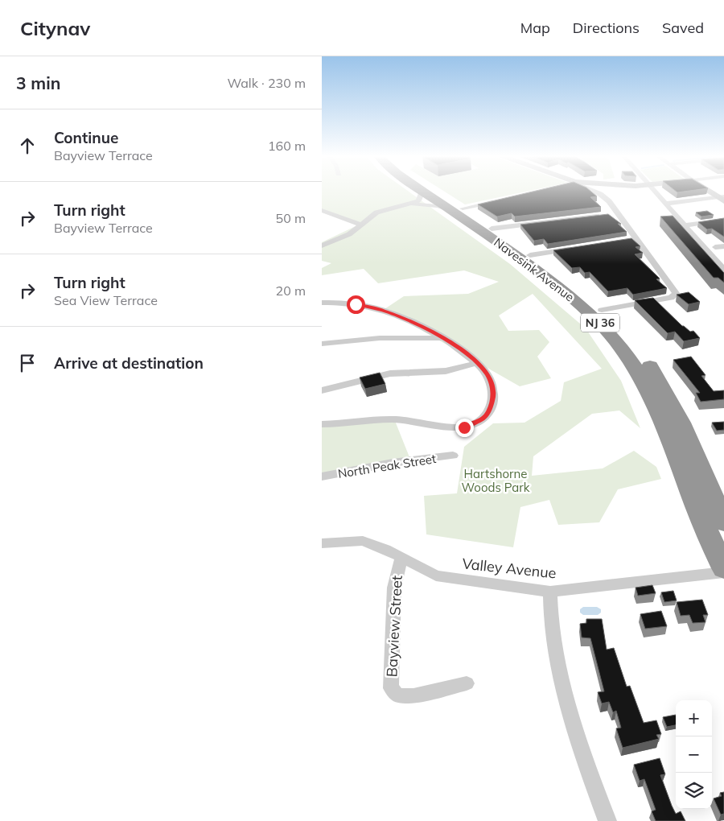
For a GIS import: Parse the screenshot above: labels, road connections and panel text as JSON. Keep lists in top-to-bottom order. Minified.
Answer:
{"streets":{"highway":["Navesink Avenue","NJ 36"],"street":["North Peak Street","Valley Avenue","Bayview Street"]},"crossings":[["Valley Avenue","Bayview Street"]],"parks":["Hartshorne Woods Park"],"page":{"header":"Citynav","nav":["Map","Directions","Saved"],"heading":["3 min","Walk · 230 m"],"list":[["Continue","Bayview Terrace","160 m"],["Turn right","Bayview Terrace","50 m"],["Turn right","Sea View Terrace","20 m"],"Arrive at destination"],"map_buttons":["+","−"]}}
